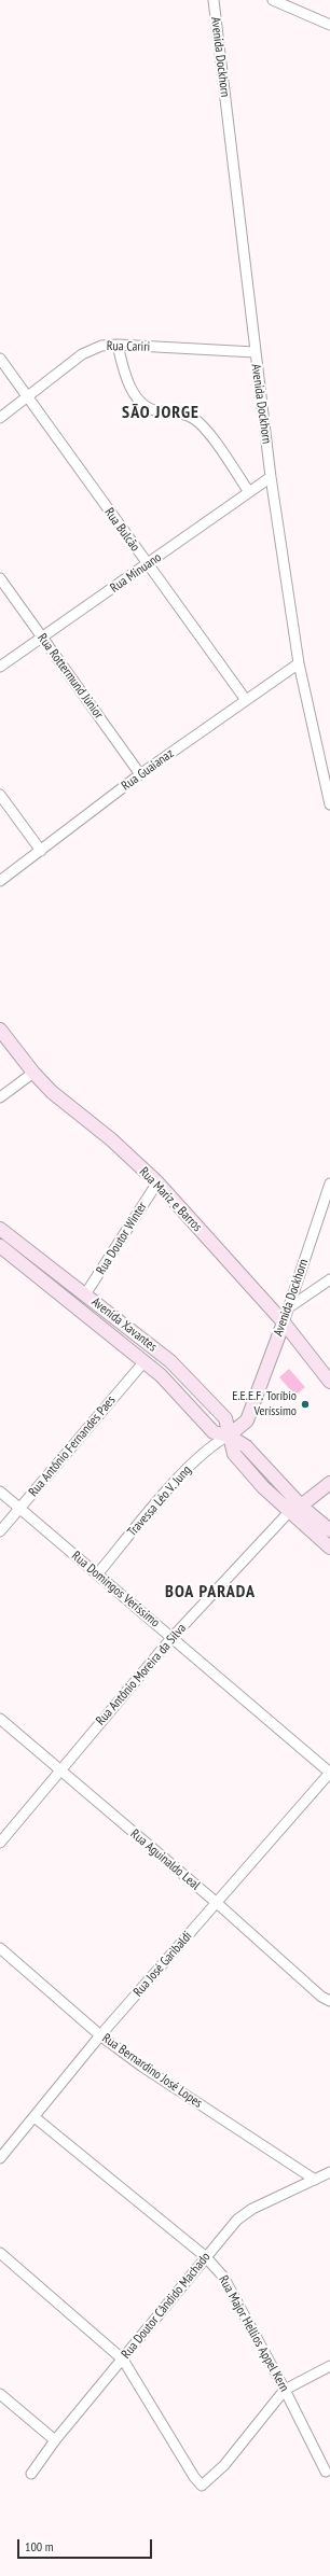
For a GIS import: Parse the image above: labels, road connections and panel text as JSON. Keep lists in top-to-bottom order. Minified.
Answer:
{"streets":{"main road":["Avenida Dockhorn","Rua Mariz e Barros","Avenida Xavantes"],"street":["Rua Cariri","Rua Bulcão","Rua Minuano","Rua Rottermund Júnior","Rua Guaianaz","Rua Doutor Winter","Rua Antônio Fernandes Paes","Travessa Léo V. Jung","Rua Domingos Veríssimo","Rua Antônio Moreira da Silva","Rua Aguinaldo Leal","Rua José Garibaldi","Rua Bernardino José Lopes","Rua Doutor Cândido Machado","Rua Major Hellios Appel Kern"]},"crossings":[["Avenida Dockhorn","Rua Cariri"],["Avenida Dockhorn","Rua Minuano"],["Avenida Dockhorn","Rua Guaianaz"],["Avenida Dockhorn","Rua Mariz e Barros"],["Avenida Dockhorn","Avenida Xavantes"],["Avenida Dockhorn","Travessa Léo V. Jung"],["Rua Cariri","Rua Bulcão"],["Rua Bulcão","Rua Minuano"],["Rua Bulcão","Rua Guaianaz"],["Rua Minuano","Rua Rottermund Júnior"],["Rua Rottermund Júnior","Rua Guaianaz"],["Rua Mariz e Barros","Rua Doutor Winter"],["Rua Doutor Winter","Avenida Xavantes"],["Avenida Xavantes","Rua Antônio Fernandes Paes"],["Avenida Xavantes","Travessa Léo V. Jung"],["Rua Antônio Fernandes Paes","Rua Domingos Veríssimo"],["Travessa Léo V. Jung","Rua Domingos Veríssimo"],["Rua Domingos Veríssimo","Rua Antônio Moreira da Silva"],["Rua Domingos Veríssimo","Rua José Garibaldi"],["Rua Antônio Moreira da Silva","Rua Aguinaldo Leal"],["Rua Aguinaldo Leal","Rua José Garibaldi"],["Rua José Garibaldi","Rua Bernardino José Lopes"],["Rua José Garibaldi","Rua Major Hellios Appel Kern"],["Rua Bernardino José Lopes","Rua Doutor Cândido Machado"],["Rua Doutor Cândido Machado","Rua Major Hellios Appel Kern"]],"districts":["SÃO JORGE","BOA PARADA"],"places":["E.E.E.F. Toríbio Veríssimo"],"scale_bar":"100 m"}
